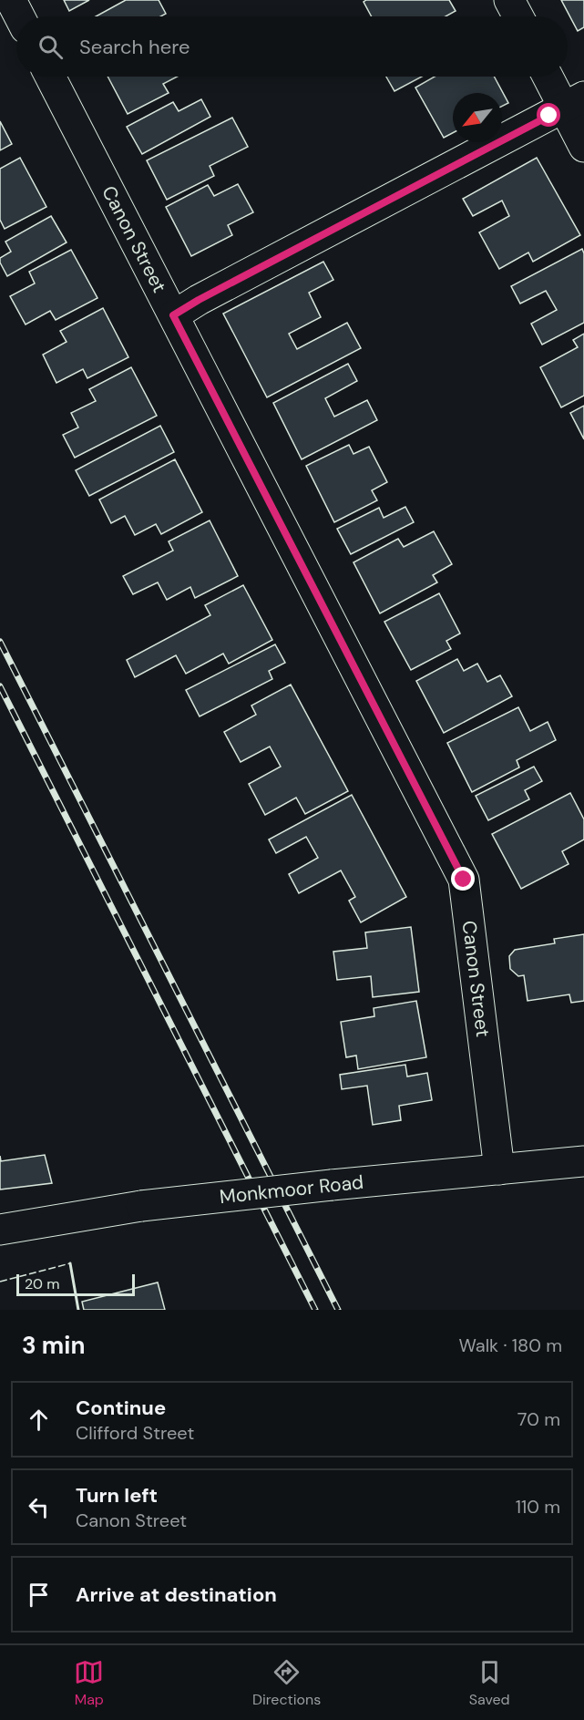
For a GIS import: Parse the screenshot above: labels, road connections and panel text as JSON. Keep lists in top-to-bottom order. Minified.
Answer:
{"streets":{"street":["Canon Street","Monkmoor Road"]},"crossings":[["Canon Street","Monkmoor Road"]],"scale_bar":"20 m","north":"bottom left","page":{"search":"Search here","scale":"20 m","heading":["3 min","Walk · 180 m"],"list":[["Continue","Clifford Street","70 m"],["Turn left","Canon Street","110 m"],"Arrive at destination"],"nav":["Map","Directions","Saved"]}}
